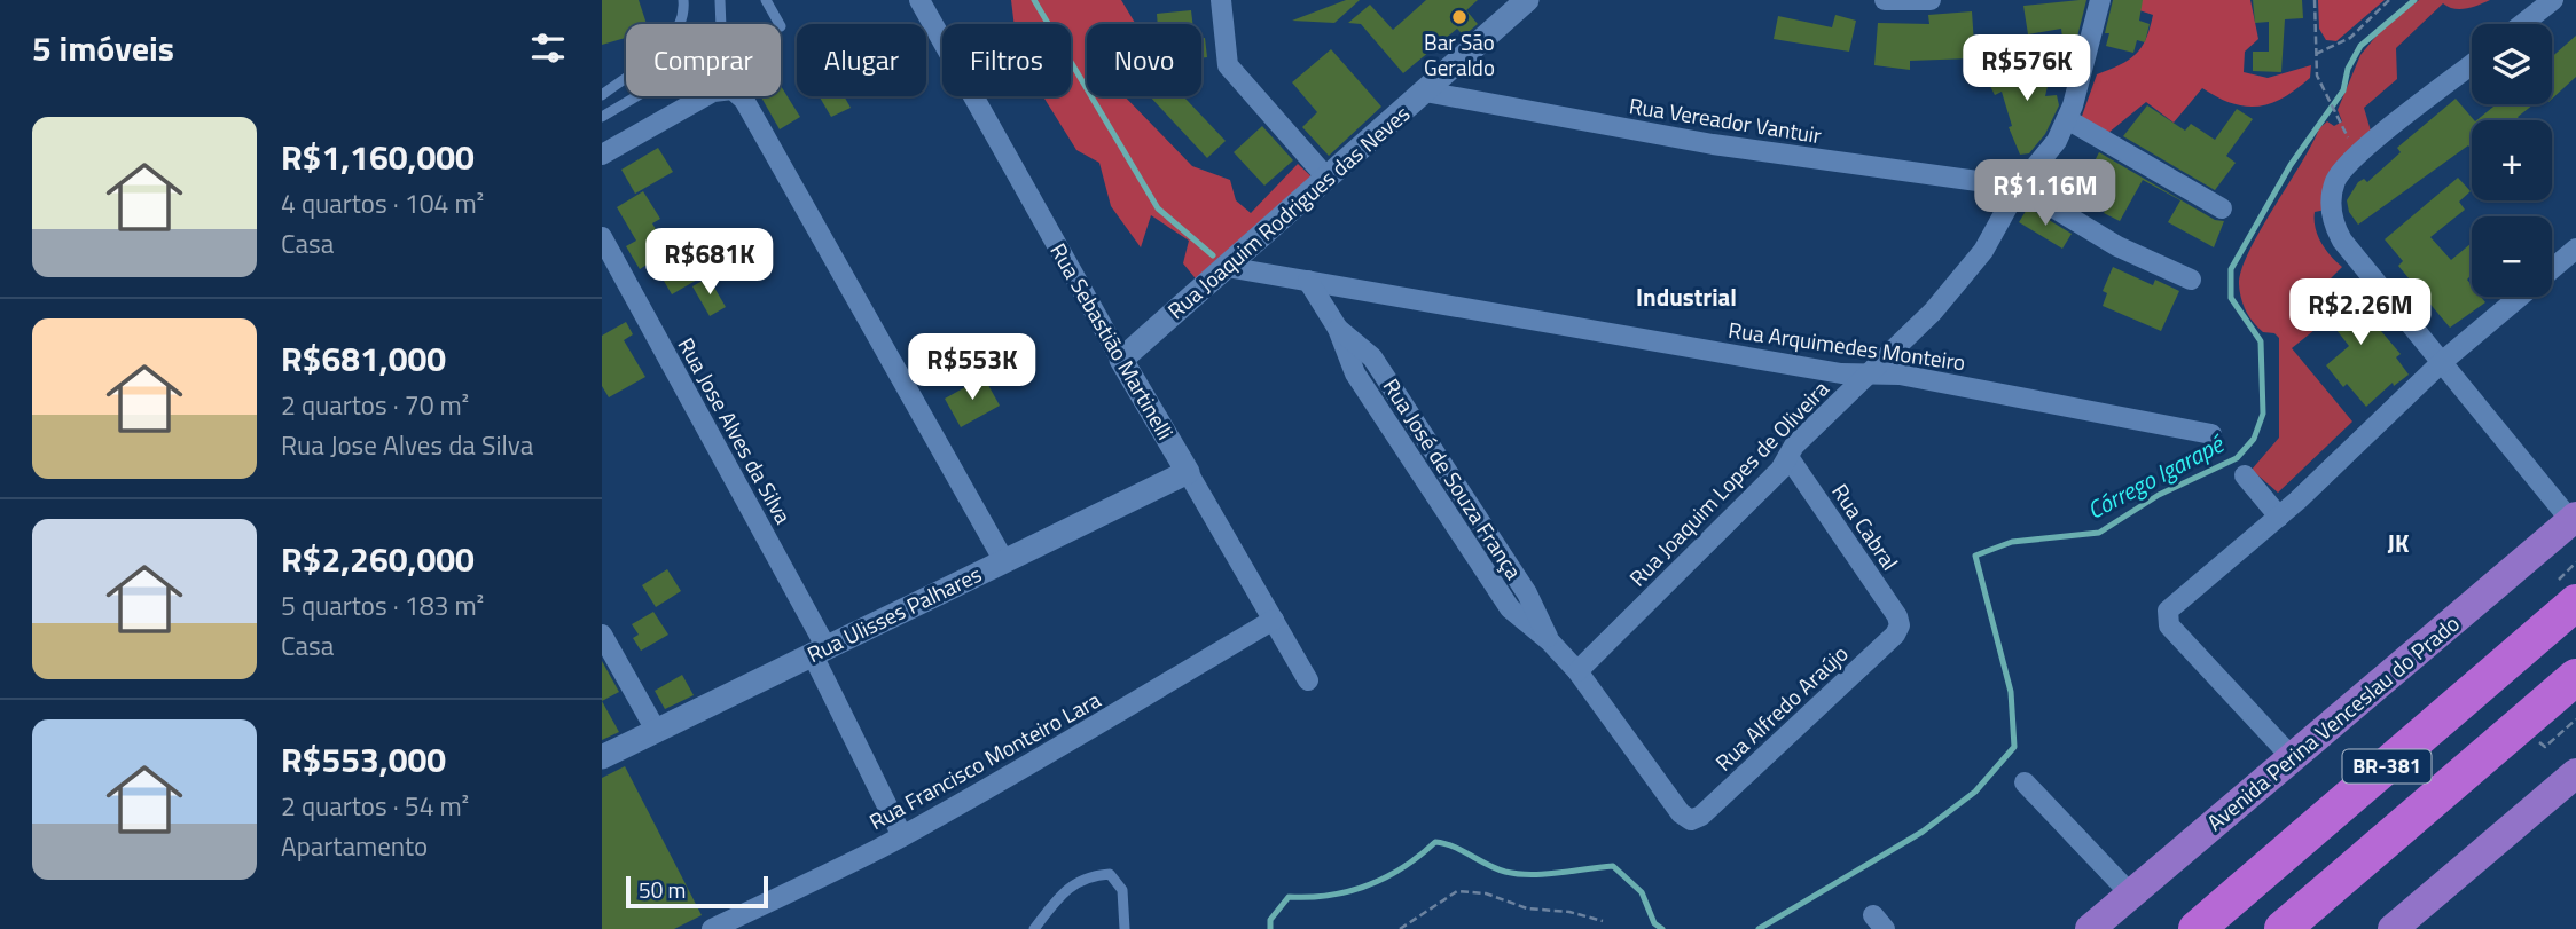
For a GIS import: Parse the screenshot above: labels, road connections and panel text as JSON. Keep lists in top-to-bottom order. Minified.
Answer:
{"streets":{"highway":["BR-381"],"main road":["Avenida Perina Venceslau do Prado"],"street":["Rua Vereador Vantuir","Rua Joaquim Rodrigues das Neves","Rua Sebastião Martinelli","Rua Arquimedes Monteiro","Rua Jose Alves da Silva","Rua José de Souza França","Rua Joaquim Lopes de Oliveira","Rua Cabral","Rua Ulisses Palhares","Rua Alfredo Araújo","Rua Francisco Monteiro Lara"]},"crossings":[["Rua Vereador Vantuir","Rua Joaquim Rodrigues das Neves"],["Rua Vereador Vantuir","Rua Joaquim Lopes de Oliveira"],["Rua Joaquim Rodrigues das Neves","Rua Sebastião Martinelli"],["Rua Joaquim Rodrigues das Neves","Rua Arquimedes Monteiro"],["Rua Sebastião Martinelli","Rua Ulisses Palhares"],["Rua Sebastião Martinelli","Rua Francisco Monteiro Lara"],["Rua Arquimedes Monteiro","Rua José de Souza França"],["Rua Arquimedes Monteiro","Rua Joaquim Lopes de Oliveira"],["Rua Jose Alves da Silva","Rua Ulisses Palhares"],["Rua Jose Alves da Silva","Rua Francisco Monteiro Lara"],["Rua José de Souza França","Rua Joaquim Lopes de Oliveira"],["Rua José de Souza França","Rua Alfredo Araújo"],["Rua Joaquim Lopes de Oliveira","Rua Cabral"],["Rua Cabral","Rua Alfredo Araújo"]],"districts":["Industrial","JK"],"water":["Córrego Igarapé"],"places":["Bar São Geraldo"],"scale_bar":"50 m","page":{"heading":"5 imóveis","map_buttons":["+","−"],"chip":["Comprar","Alugar","Filtros","Novo"],"price":["R$576K","R$1.16M","R$681K","R$2.26M","R$553K"],"list":[{"name":"R$1,160,000","note":"4 quartos · 104 m² · Casa"},{"name":"R$681,000","note":"2 quartos · 70 m² · Rua Jose Alves da Silva"},{"name":"R$2,260,000","note":"5 quartos · 183 m² · Casa"},{"name":"R$553,000","note":"2 quartos · 54 m² · Apartamento"}],"scale":"50 m"}}
